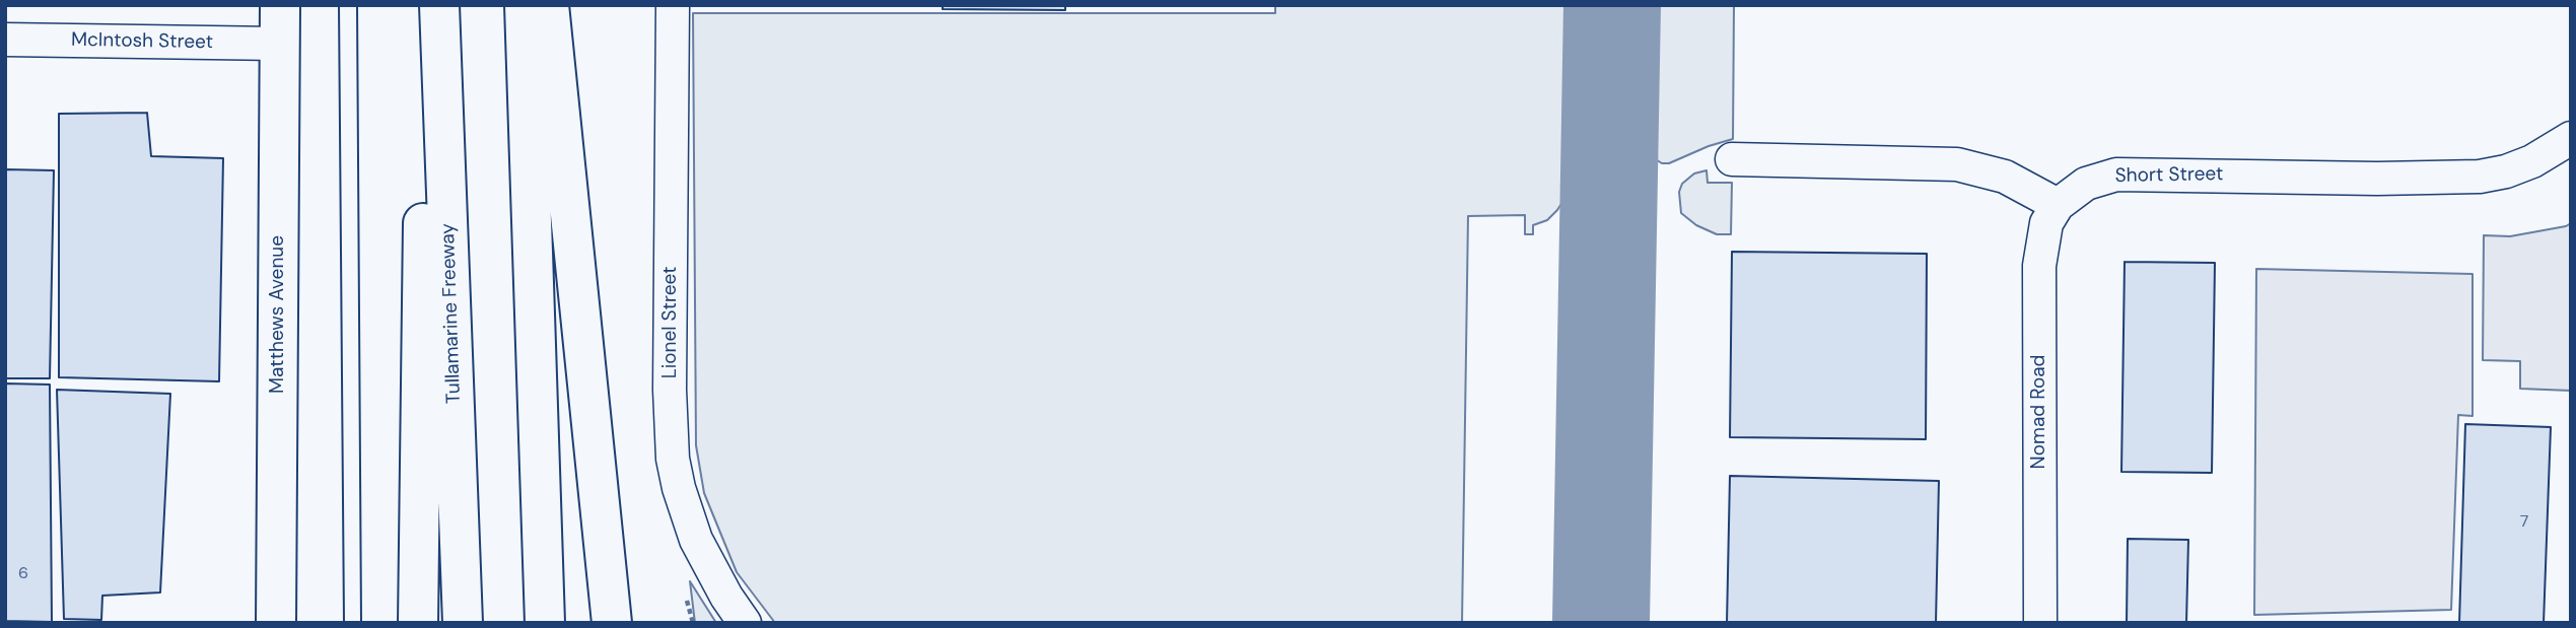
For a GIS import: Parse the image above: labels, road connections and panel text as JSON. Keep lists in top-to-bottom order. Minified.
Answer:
{"streets":{"main road":["Tullamarine Freeway","Matthews Avenue"],"street":["McIntosh Street","Short Street","Lionel Street","Nomad Road"]},"crossings":[["McIntosh Street","Matthews Avenue"],["Short Street","Nomad Road"]],"house_numbers":["7","6"]}
